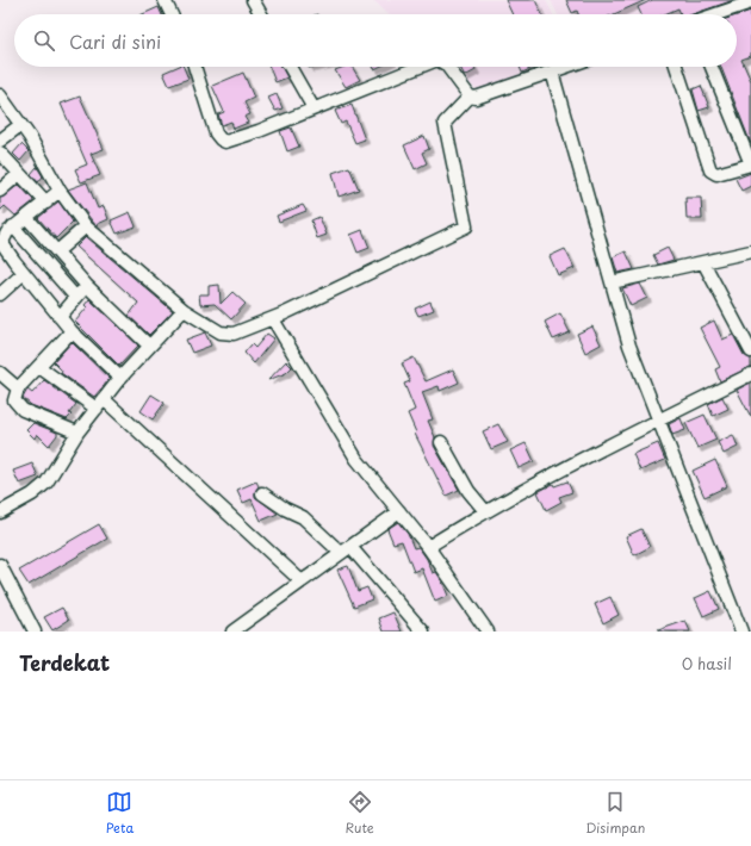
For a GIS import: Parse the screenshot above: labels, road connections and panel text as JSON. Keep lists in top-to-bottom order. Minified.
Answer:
{"page":{"search":"Cari di sini","heading":["Terdekat","0 hasil"],"nav":["Peta","Rute","Disimpan"]}}
